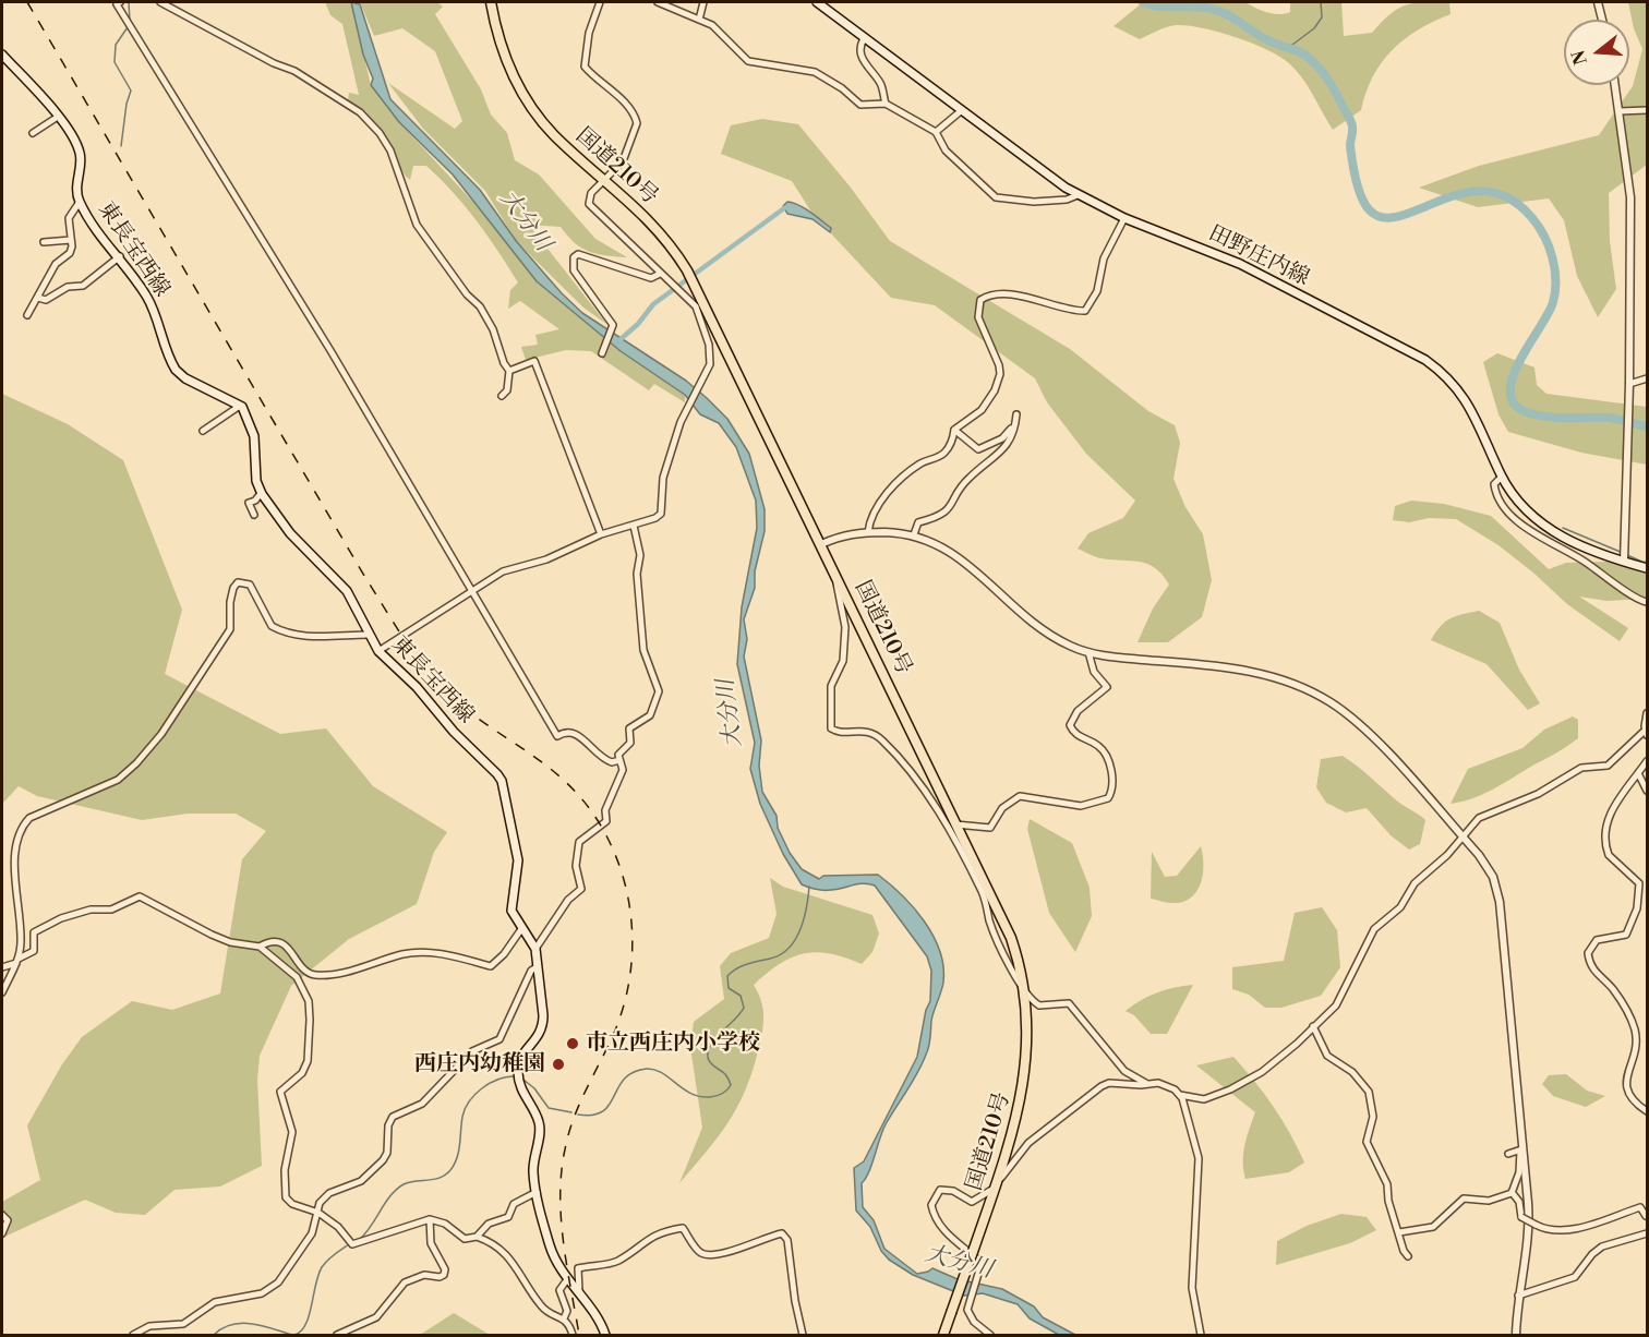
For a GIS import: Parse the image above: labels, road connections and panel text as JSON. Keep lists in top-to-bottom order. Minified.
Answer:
{"streets":{"highway":["国道210号"],"main road":["東長宝西線","田野庄内線"]},"water":["大分川"],"places":["市立西庄内小学校","西庄内幼稚園"],"north":"left"}
